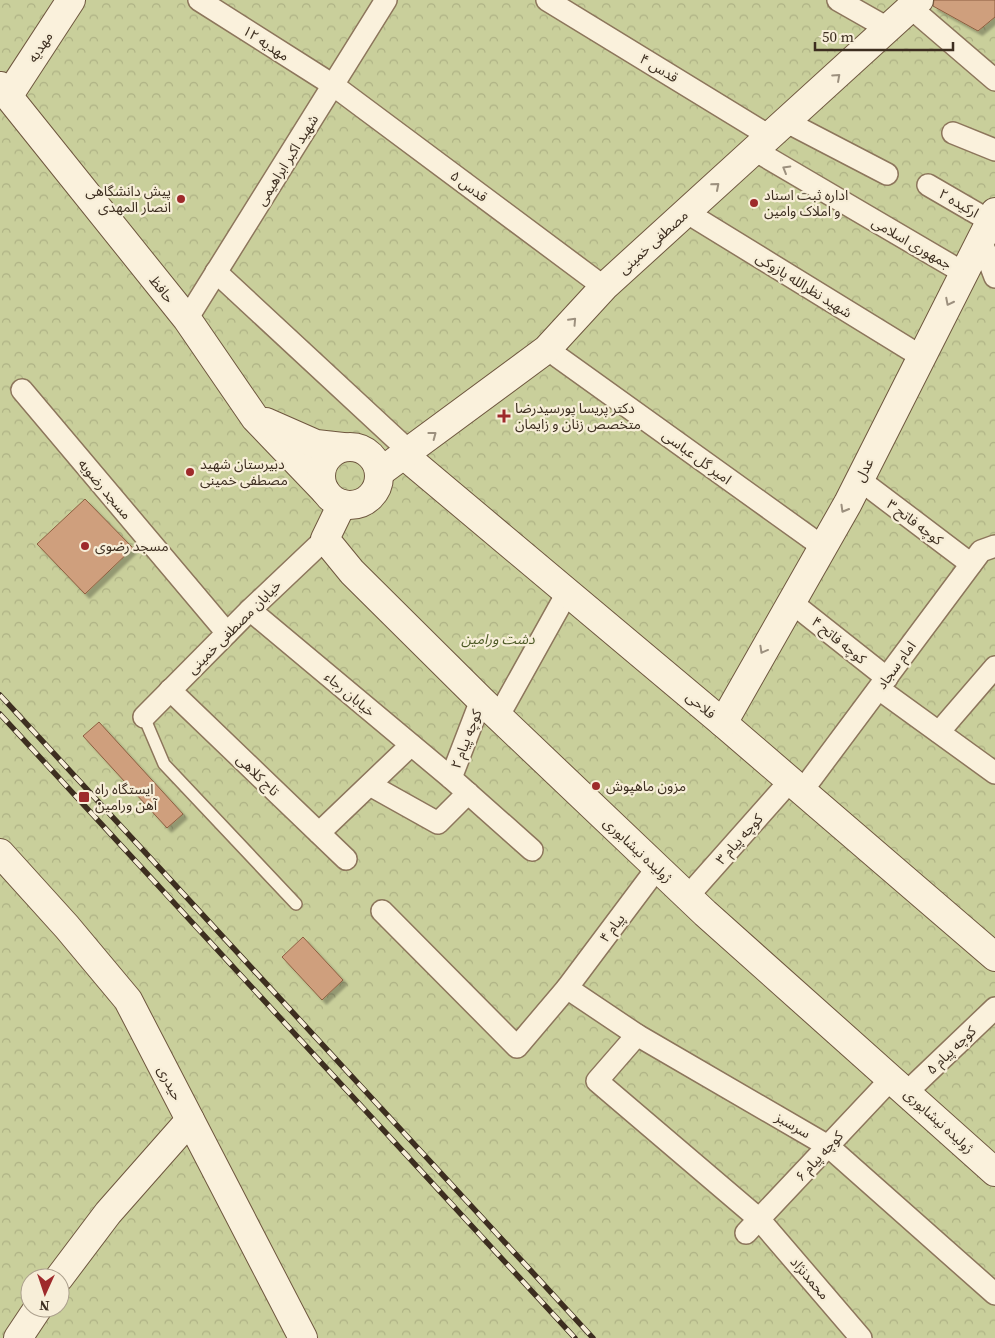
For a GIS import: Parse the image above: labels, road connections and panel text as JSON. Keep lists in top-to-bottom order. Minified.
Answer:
{"streets":{"main road":["مهدیه","مصطفی خمینی","حافظ","عدل","فلاحی","ژولیده نیشابوری","حیدری"],"street":["مهدیه ۱۲","قدس ۴","شهید اکبر ابراهیمی","قدس ۵","ارکیده ۲","جمهوری اسلامی","شهید نظرالله پازوکی","امیر گل عباسی","مسجد رضویه","کوچه فاتح ۳","خیابان مصطفی خمینی","کوچه فاتح ۴","امام سجاد","خیابان رجاء","کوچه پیام ۲","تاج کلاهی","کوچه پیام ۳","پیام ۴","کوچه پیام ۵","سرسبز","کوچه پیام ۶","محمدنژاد"]},"crossings":[["مهدیه ۱۲","شهید اکبر ابراهیمی"],["مهدیه ۱۲","قدس ۵"],["مهدیه","حافظ"],["قدس ۴","مصطفی خمینی"],["قدس ۴","جمهوری اسلامی"],["شهید اکبر ابراهیمی","قدس ۵"],["شهید اکبر ابراهیمی","حافظ"],["قدس ۵","مصطفی خمینی"],["ارکیده ۲","عدل"],["مصطفی خمینی","جمهوری اسلامی"],["مصطفی خمینی","شهید نظرالله پازوکی"],["مصطفی خمینی","حافظ"],["مصطفی خمینی","امیر گل عباسی"],["مصطفی خمینی","فلاحی"],["جمهوری اسلامی","عدل"],["شهید نظرالله پازوکی","عدل"],["امیر گل عباسی","عدل"],["عدل","کوچه فاتح ۳"],["عدل","کوچه فاتح ۴"],["عدل","فلاحی"],["مسجد رضویه","خیابان مصطفی خمینی"],["کوچه فاتح ۳","امام سجاد"],["خیابان مصطفی خمینی","خیابان رجاء"],["خیابان مصطفی خمینی","تاج کلاهی"],["خیابان مصطفی خمینی","ژولیده نیشابوری"],["کوچه فاتح ۴","امام سجاد"],["امام سجاد","فلاحی"],["امام سجاد","کوچه پیام ۳"],["خیابان رجاء","کوچه پیام ۲"],["فلاحی","کوچه پیام ۲"],["فلاحی","کوچه پیام ۳"],["کوچه پیام ۲","ژولیده نیشابوری"],["کوچه پیام ۳","ژولیده نیشابوری"],["ژولیده نیشابوری","پیام ۴"],["ژولیده نیشابوری","کوچه پیام ۵"],["ژولیده نیشابوری","کوچه پیام ۶"],["پیام ۴","سرسبز"],["کوچه پیام ۵","کوچه پیام ۶"],["سرسبز","کوچه پیام ۶"],["سرسبز","محمدنژاد"],["کوچه پیام ۶","محمدنژاد"]],"one_way":["مصطفی خمینی","عدل"],"parks":["دشت ورامین"],"places":{"other":["پیش دانشگاهی انصار المهدی","اداره ثبت اسناد و املاک وامین","دبیرستان شهید مصطفی خمینی","مسجد رضوی","مزون ماهپوش"],"health":["دکتر پریسا پورسیدرضا متخصص زنان و زایمان"],"transit":["ایستگاه راه آهن ورامین"]},"scale_bar":"50 m","north":"bottom"}
